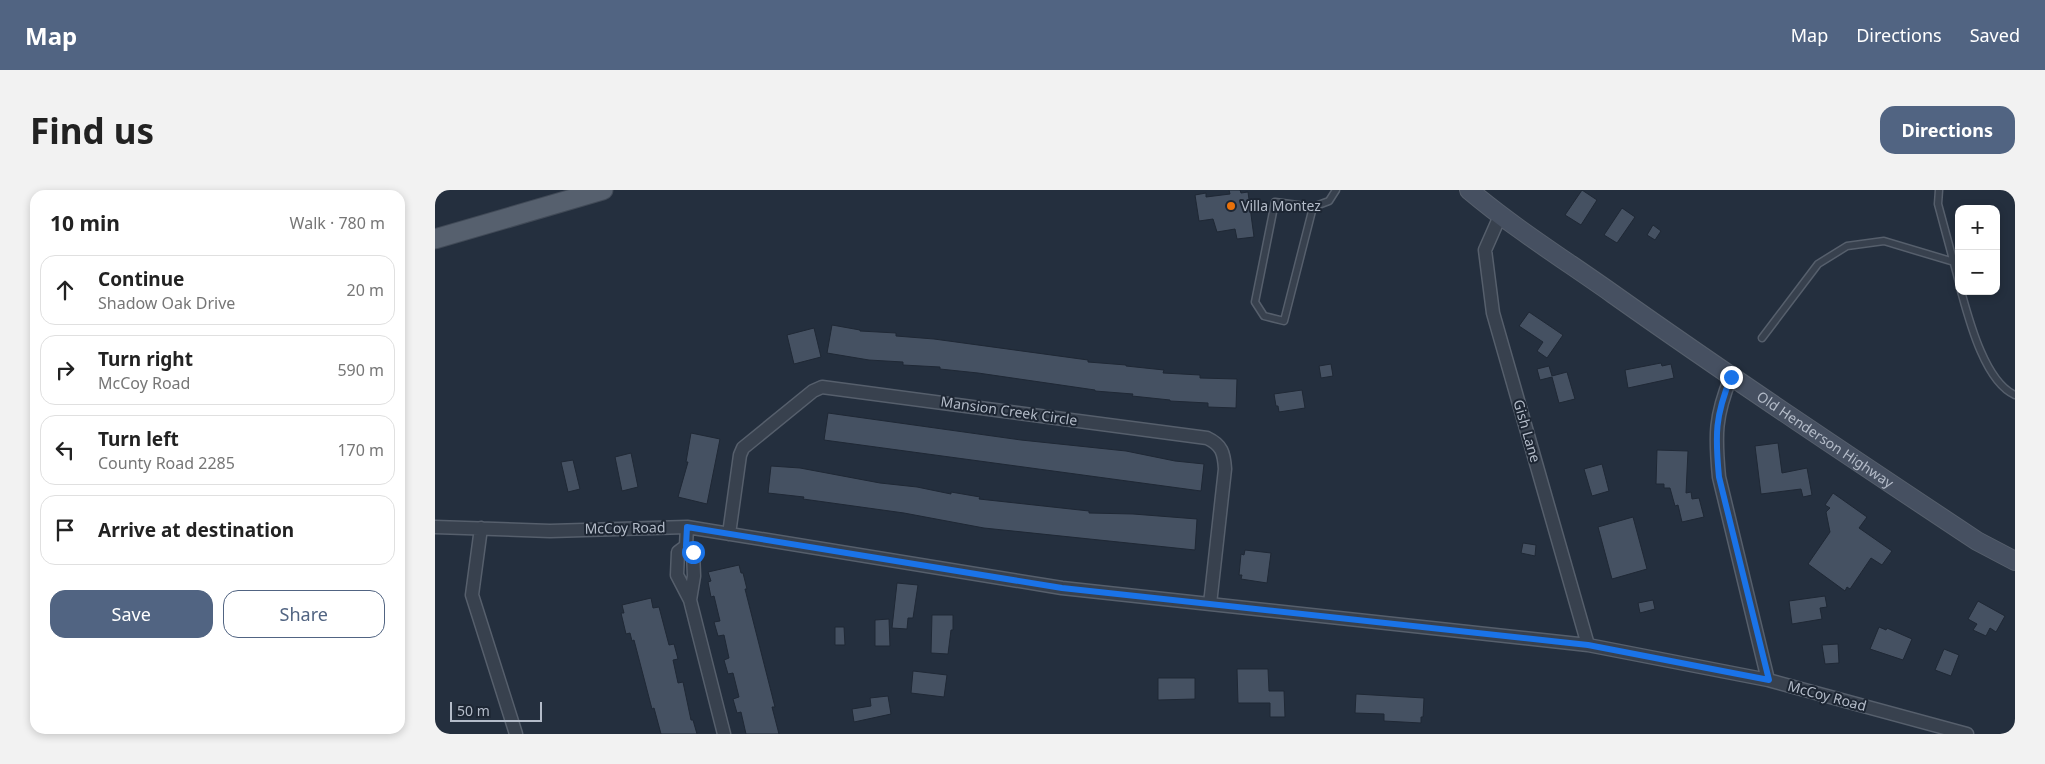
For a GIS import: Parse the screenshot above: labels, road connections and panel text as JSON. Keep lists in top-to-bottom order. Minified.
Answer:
{"streets":{"main road":["Old Henderson Highway"],"street":["Mansion Creek Circle","Gish Lane","McCoy Road"]},"crossings":[["Mansion Creek Circle","McCoy Road"],["Gish Lane","Old Henderson Highway"],["Gish Lane","McCoy Road"]],"places":["Villa Montez"],"scale_bar":"50 m","page":{"header":"Map","nav":["Map","Directions","Saved"],"buttons":["Directions",["Save","Share"]],"title":"Find us","heading":["10 min","Walk · 780 m"],"map_buttons":["+","−"],"list":[["Continue","Shadow Oak Drive","20 m"],["Turn right","McCoy Road","590 m"],["Turn left","County Road 2285","170 m"],"Arrive at destination"],"scale":"50 m"}}
